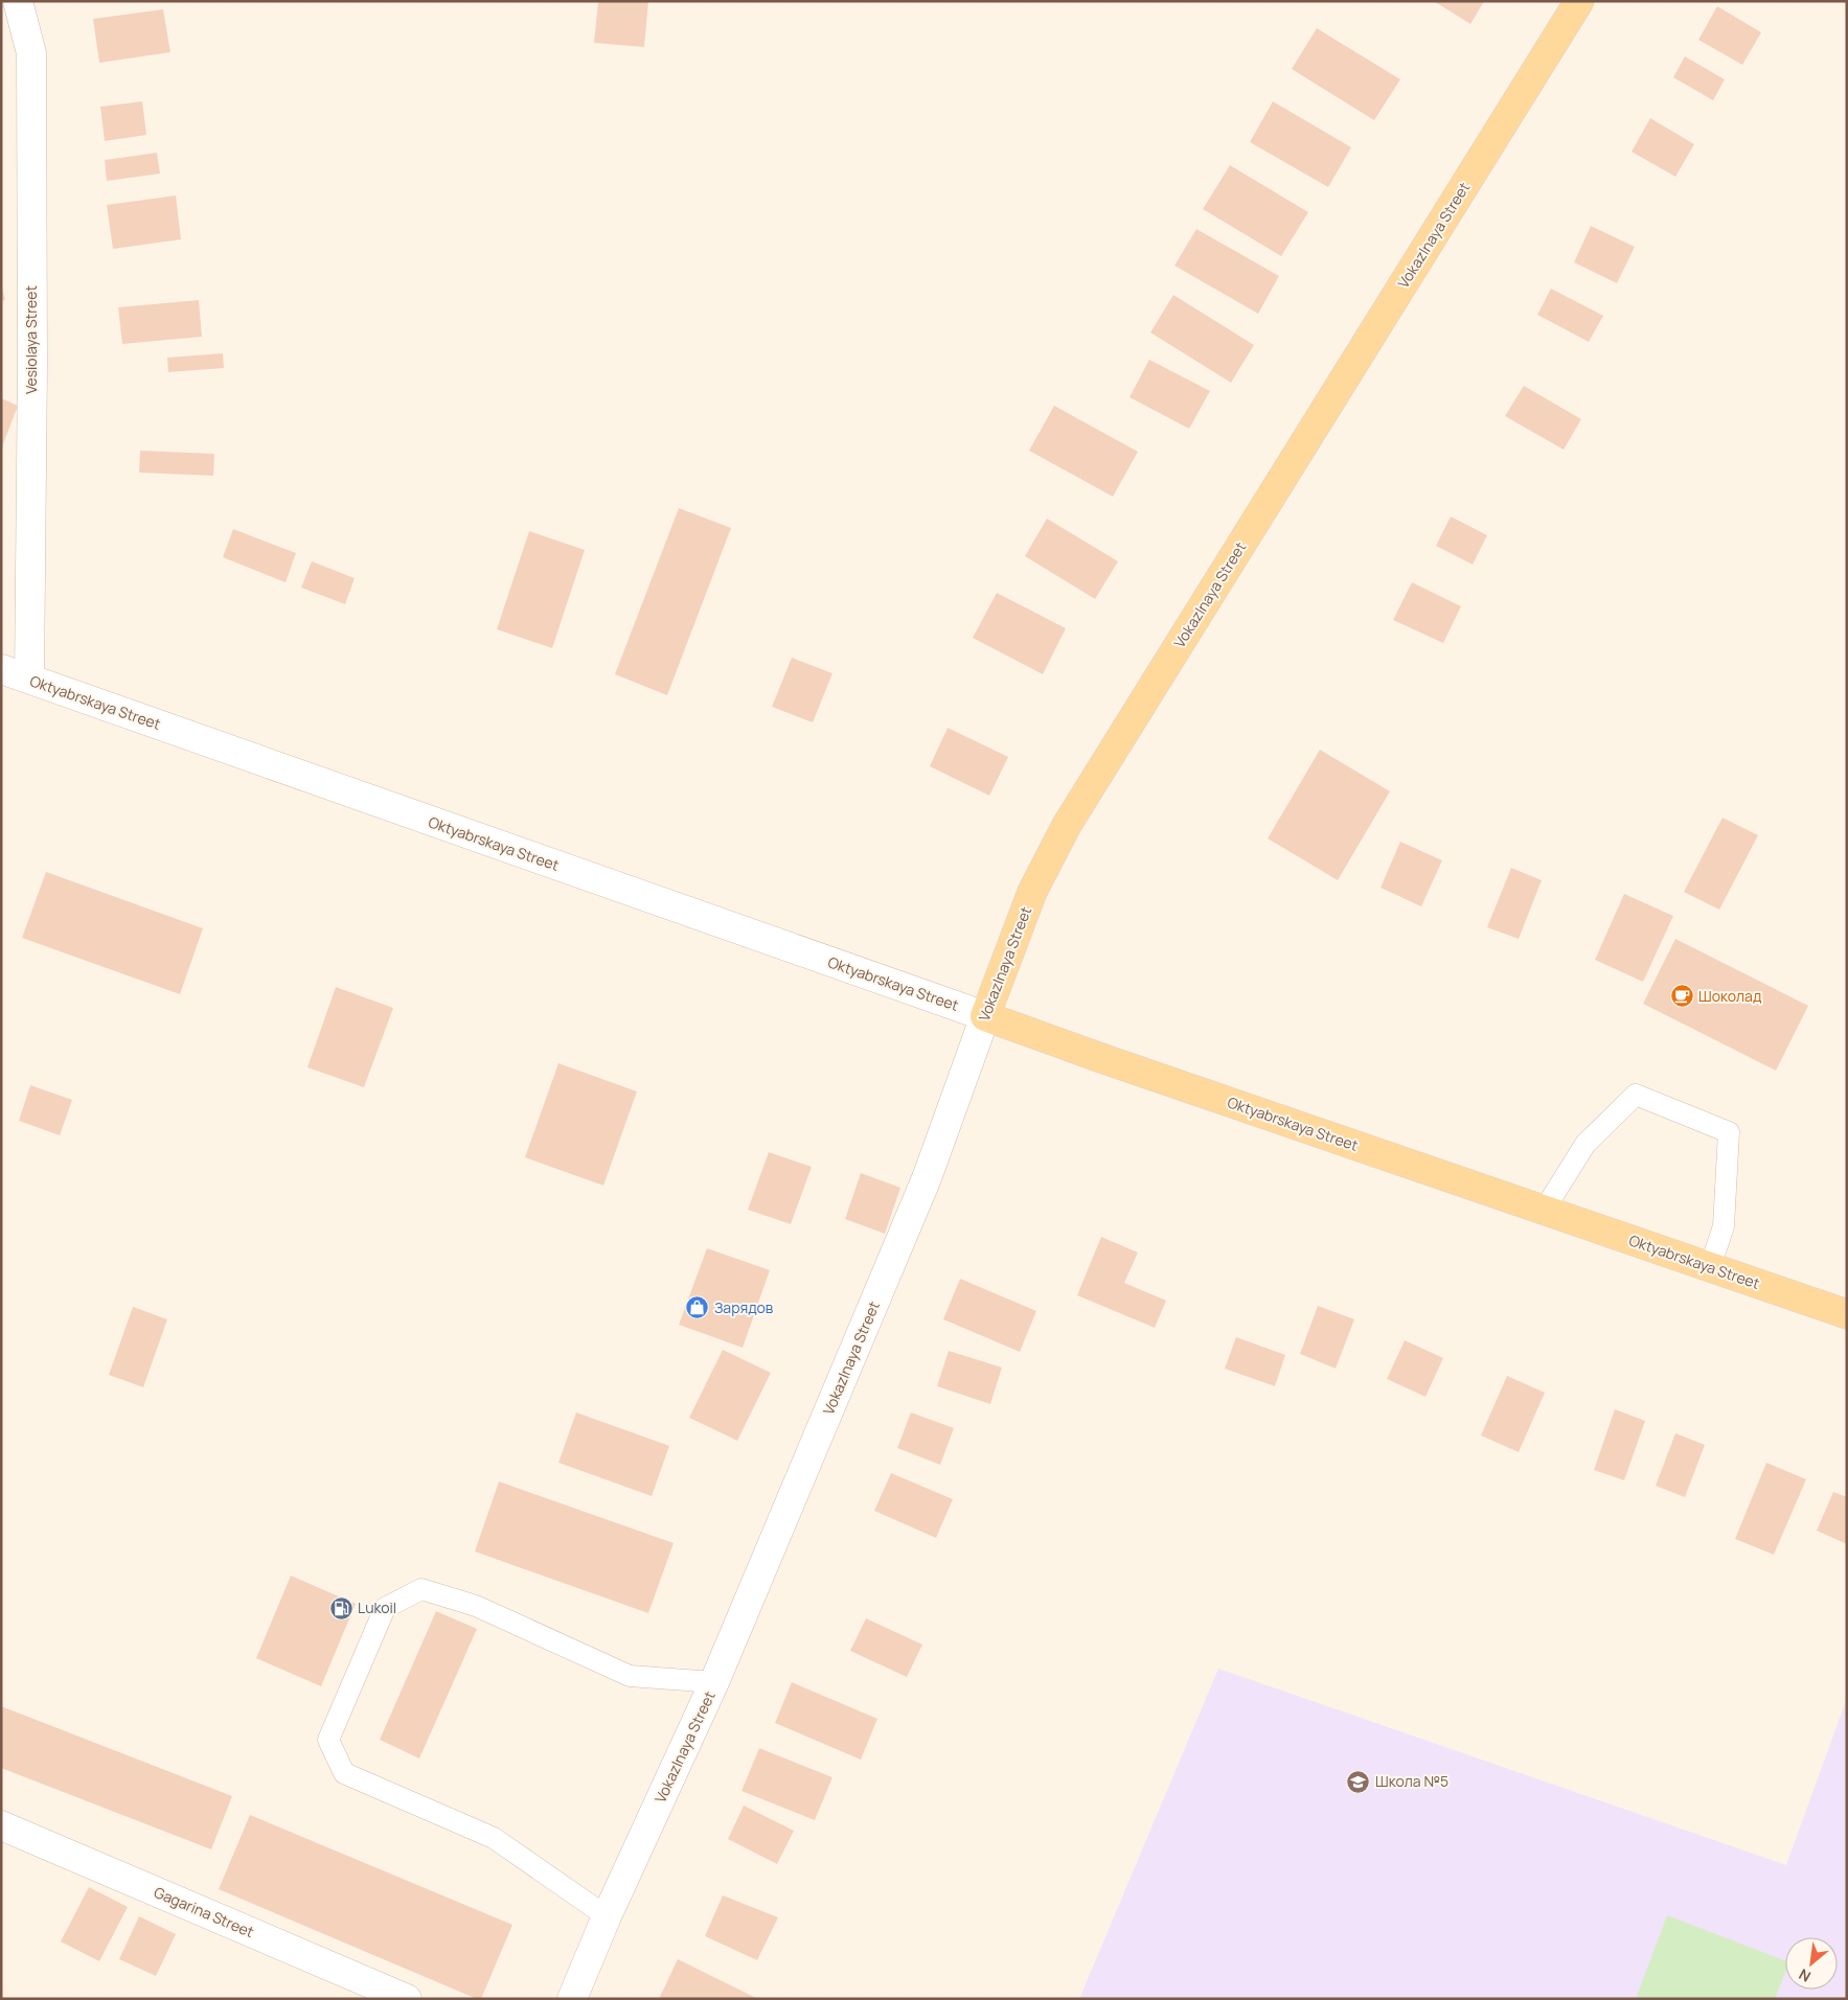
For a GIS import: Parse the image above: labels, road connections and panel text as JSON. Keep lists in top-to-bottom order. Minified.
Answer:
{"streets":{"main road":["Vokazlnaya Street","Oktyabrskaya Street"],"street":["Vesiolaya Street","Gagarina Street"]},"crossings":[["Vokazlnaya Street","Oktyabrskaya Street"],["Vesiolaya Street","Oktyabrskaya Street"]],"places":{"cafe":["Шоколад"],"shop":["Зарядов"],"fuel station":["Lukoil"],"school or university":["Школа №5"]},"north":"bottom left"}
